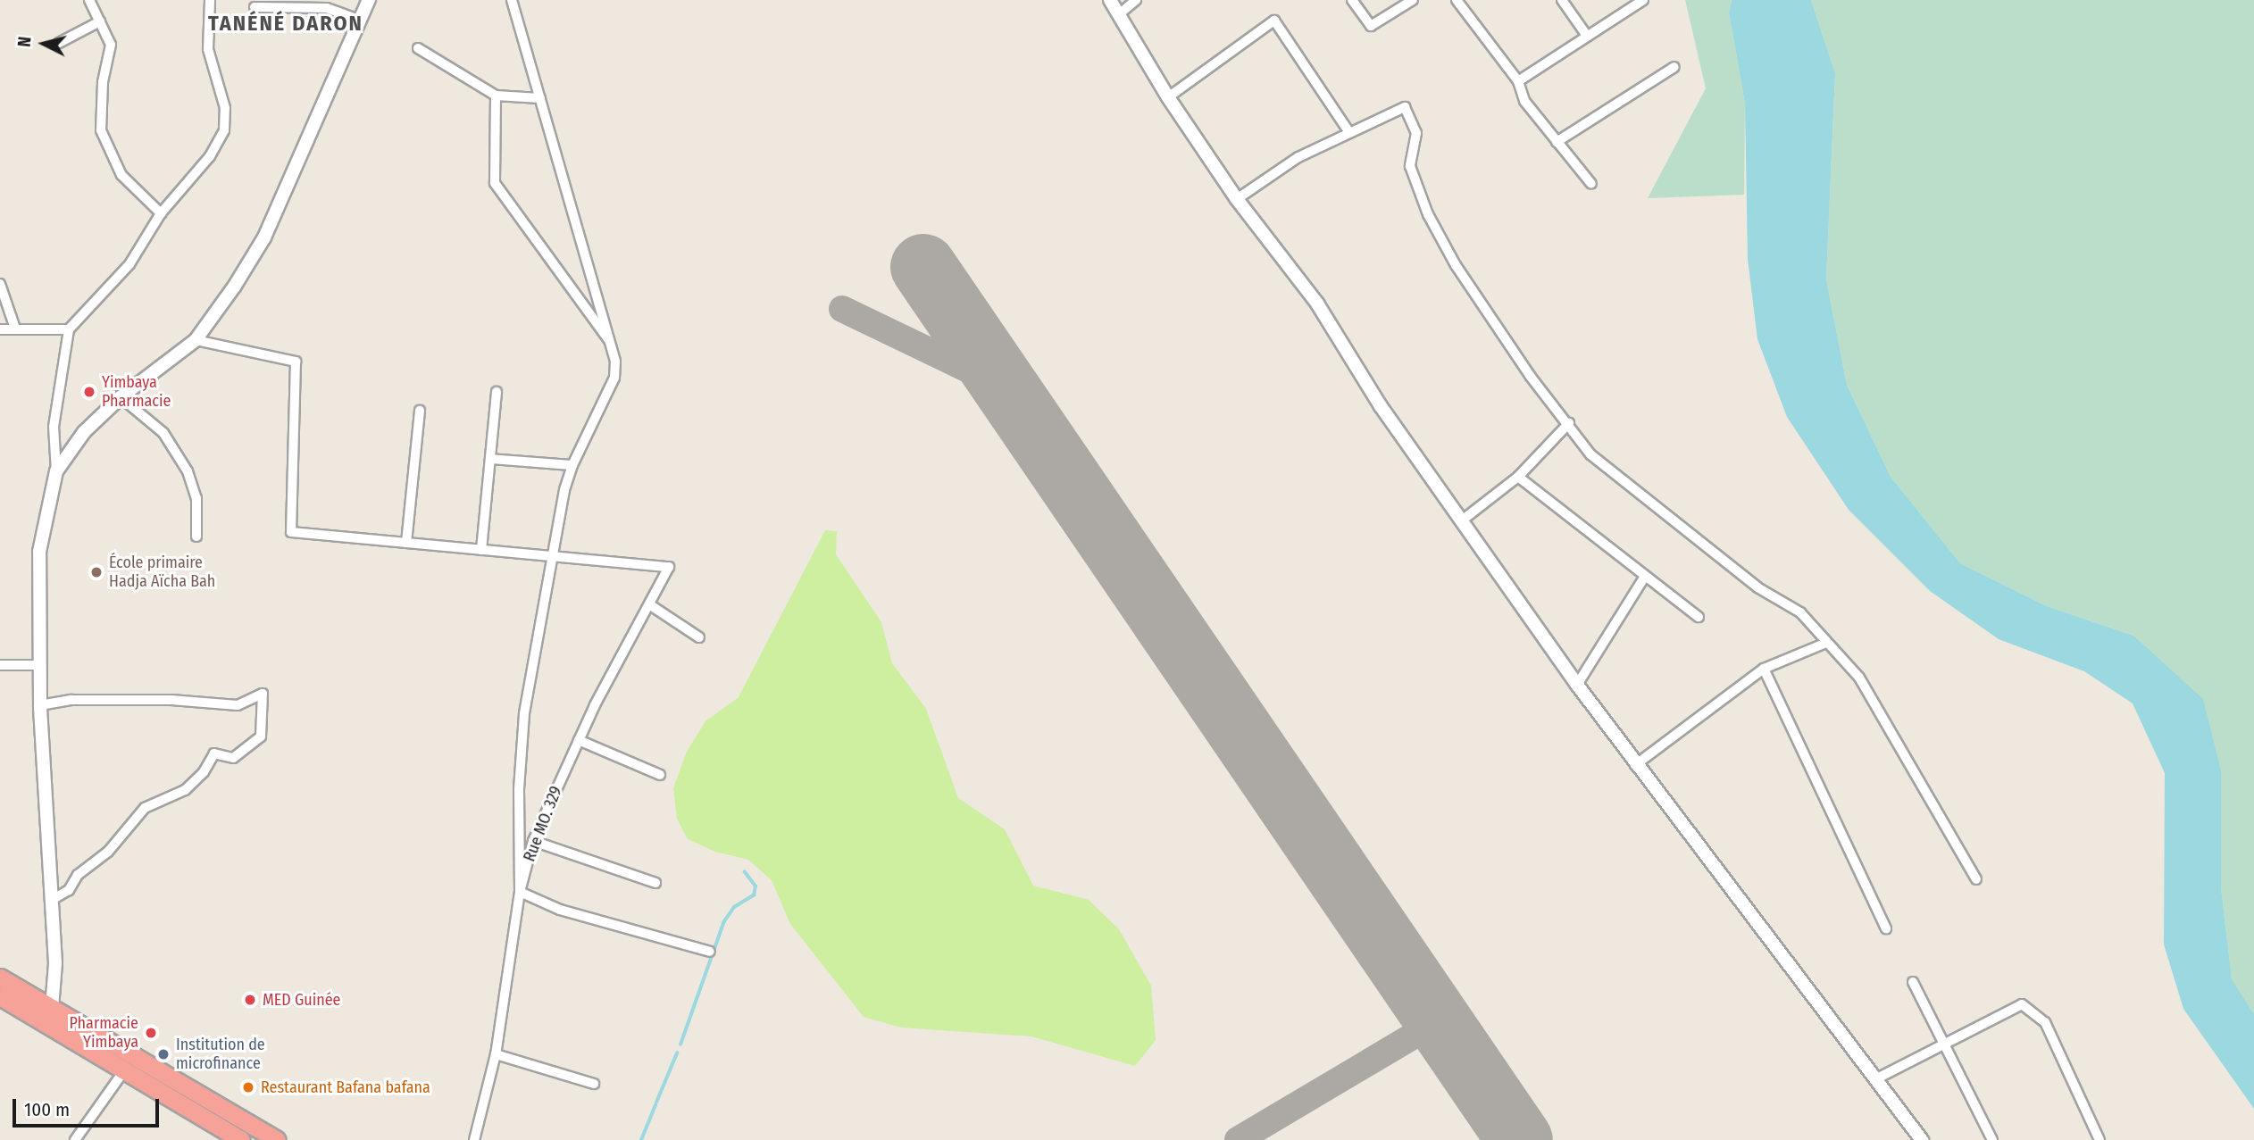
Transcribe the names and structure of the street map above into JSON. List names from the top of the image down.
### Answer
{
  "streets": {
    "street": ["Rue MO. 329"]
  },
  "districts": ["TANÉNÉ DARON"],
  "places": [
    "Yimbaya Pharmacie",
    "École primaire Hadja Aïcha Bah",
    "MED Guinée",
    "Pharmacie Yimbaya",
    "Institution de microfinance",
    "Restaurant Bafana bafana"
  ],
  "scale_bar": "100 m",
  "north": "left"
}
